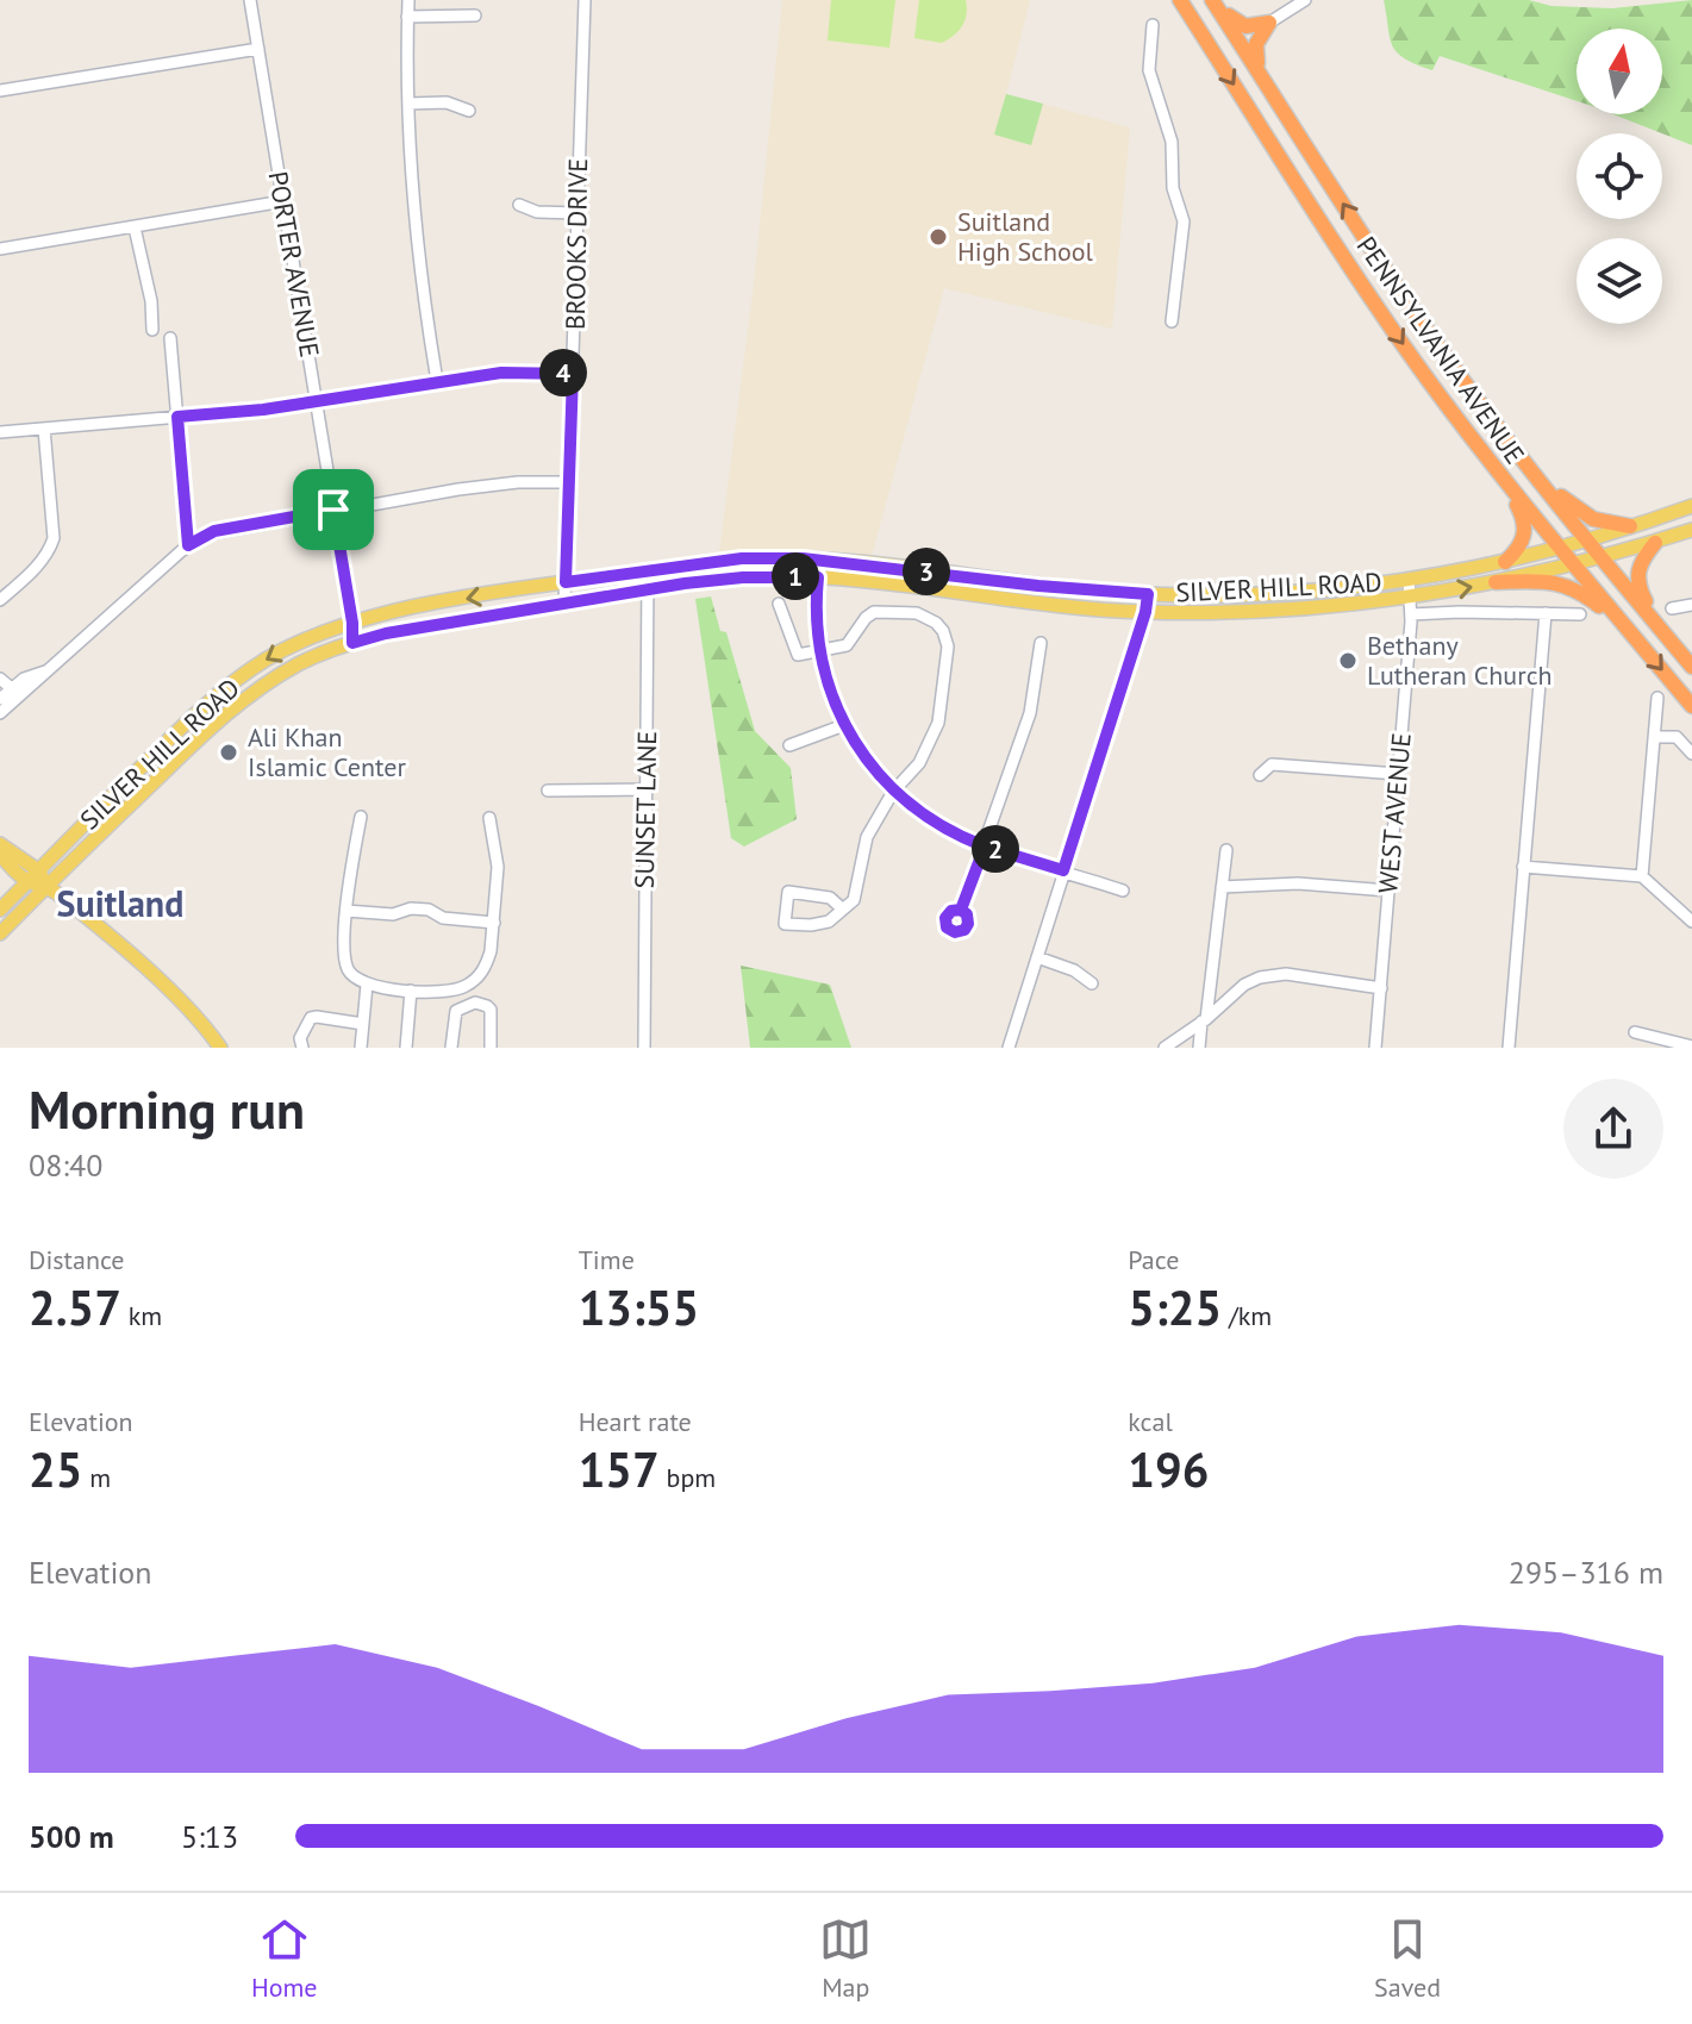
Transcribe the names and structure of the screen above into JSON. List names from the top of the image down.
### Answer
{
  "streets": {
    "highway": ["PENNSYLVANIA AVENUE"],
    "main road": ["SILVER HILL ROAD"],
    "street": [
      "BROOKS DRIVE",
      "PORTER AVENUE",
      "SUNSET LANE",
      "WEST AVENUE"
    ]
  },
  "crossings": [
    ["BROOKS DRIVE", "SILVER HILL ROAD"],
    ["PORTER AVENUE", "SILVER HILL ROAD"],
    ["PENNSYLVANIA AVENUE", "SILVER HILL ROAD"],
    ["SILVER HILL ROAD", "SUNSET LANE"],
    ["SILVER HILL ROAD", "WEST AVENUE"]
  ],
  "districts": ["Suitland"],
  "places": ["Suitland High School", "Bethany Lutheran Church", "Ali Khan Islamic Center"],
  "north": "top",
  "page": {
    "pins": [
      "4",
      "3",
      "1",
      "2"
    ],
    "heading": ["Morning run", "08:40"],
    "stats": [
      ["Distance", "2.57 km"],
      ["Time", "13:55"],
      ["Pace", "5:25 /km"],
      ["Elevation", "25 m"],
      ["Heart rate", "157 bpm"],
      ["kcal", "196"]
    ],
    "chart": ["Elevation", "295–316 m"],
    "list": [
      {
        "name": "500 m",
        "note": "5:13"
      }
    ],
    "tabs": ["Home", "Map", "Saved"]
  }
}
